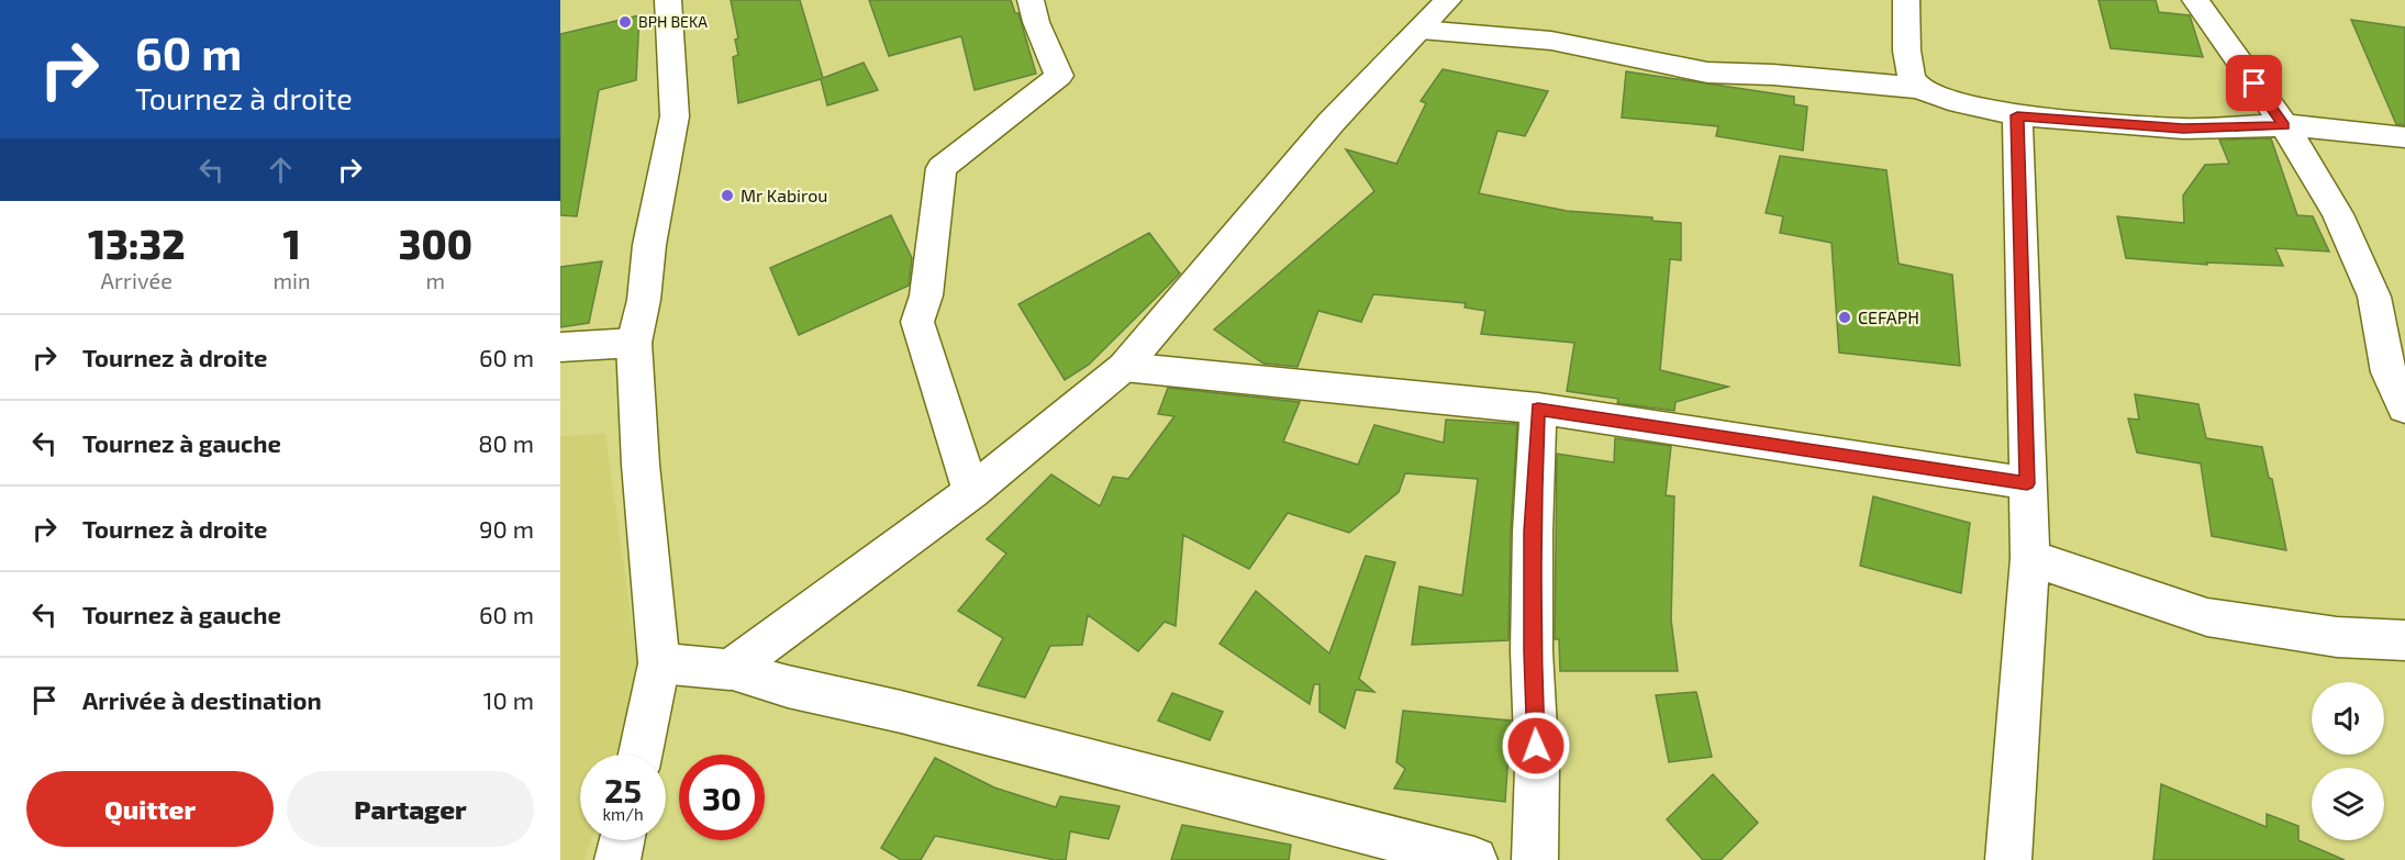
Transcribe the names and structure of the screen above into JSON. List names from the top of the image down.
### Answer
{
  "places": ["BPH BEKA", "Mr Kabirou", "CEFAPH"],
  "page": {
    "turn": ["60 m", "Tournez à droite"],
    "eta": [
      "13:32",
      "Arrivée",
      "1",
      "min",
      "300",
      "m"
    ],
    "list": [
      {
        "name": "Tournez à droite",
        "value": "60 m"
      },
      {
        "name": "Tournez à gauche",
        "value": "80 m"
      },
      {
        "name": "Tournez à droite",
        "value": "90 m"
      },
      {
        "name": "Tournez à gauche",
        "value": "60 m"
      },
      {
        "name": "Arrivée à destination",
        "value": "10 m"
      }
    ],
    "speed": "25 km/h",
    "limit": "30",
    "buttons": ["Quitter", "Partager"]
  }
}
